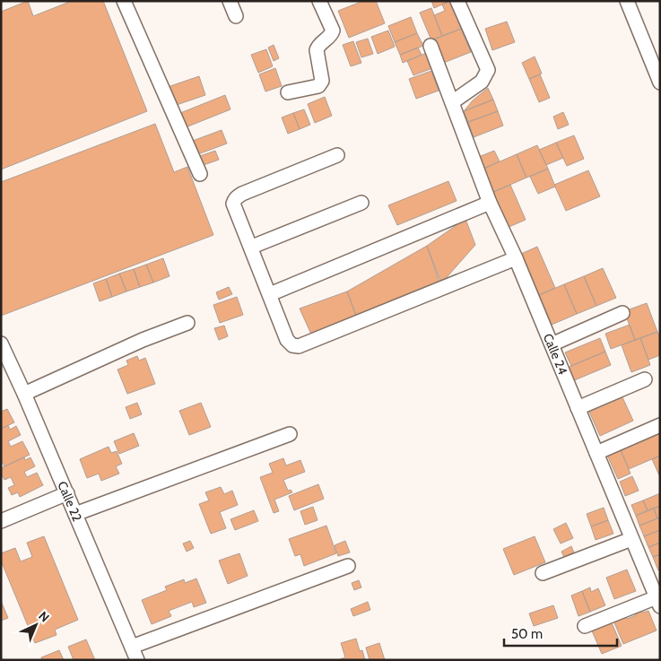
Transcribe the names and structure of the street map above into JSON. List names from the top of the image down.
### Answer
{
  "streets": {
    "street": ["Calle 24", "Calle 22"]
  },
  "scale_bar": "50 m",
  "north": "top right"
}
